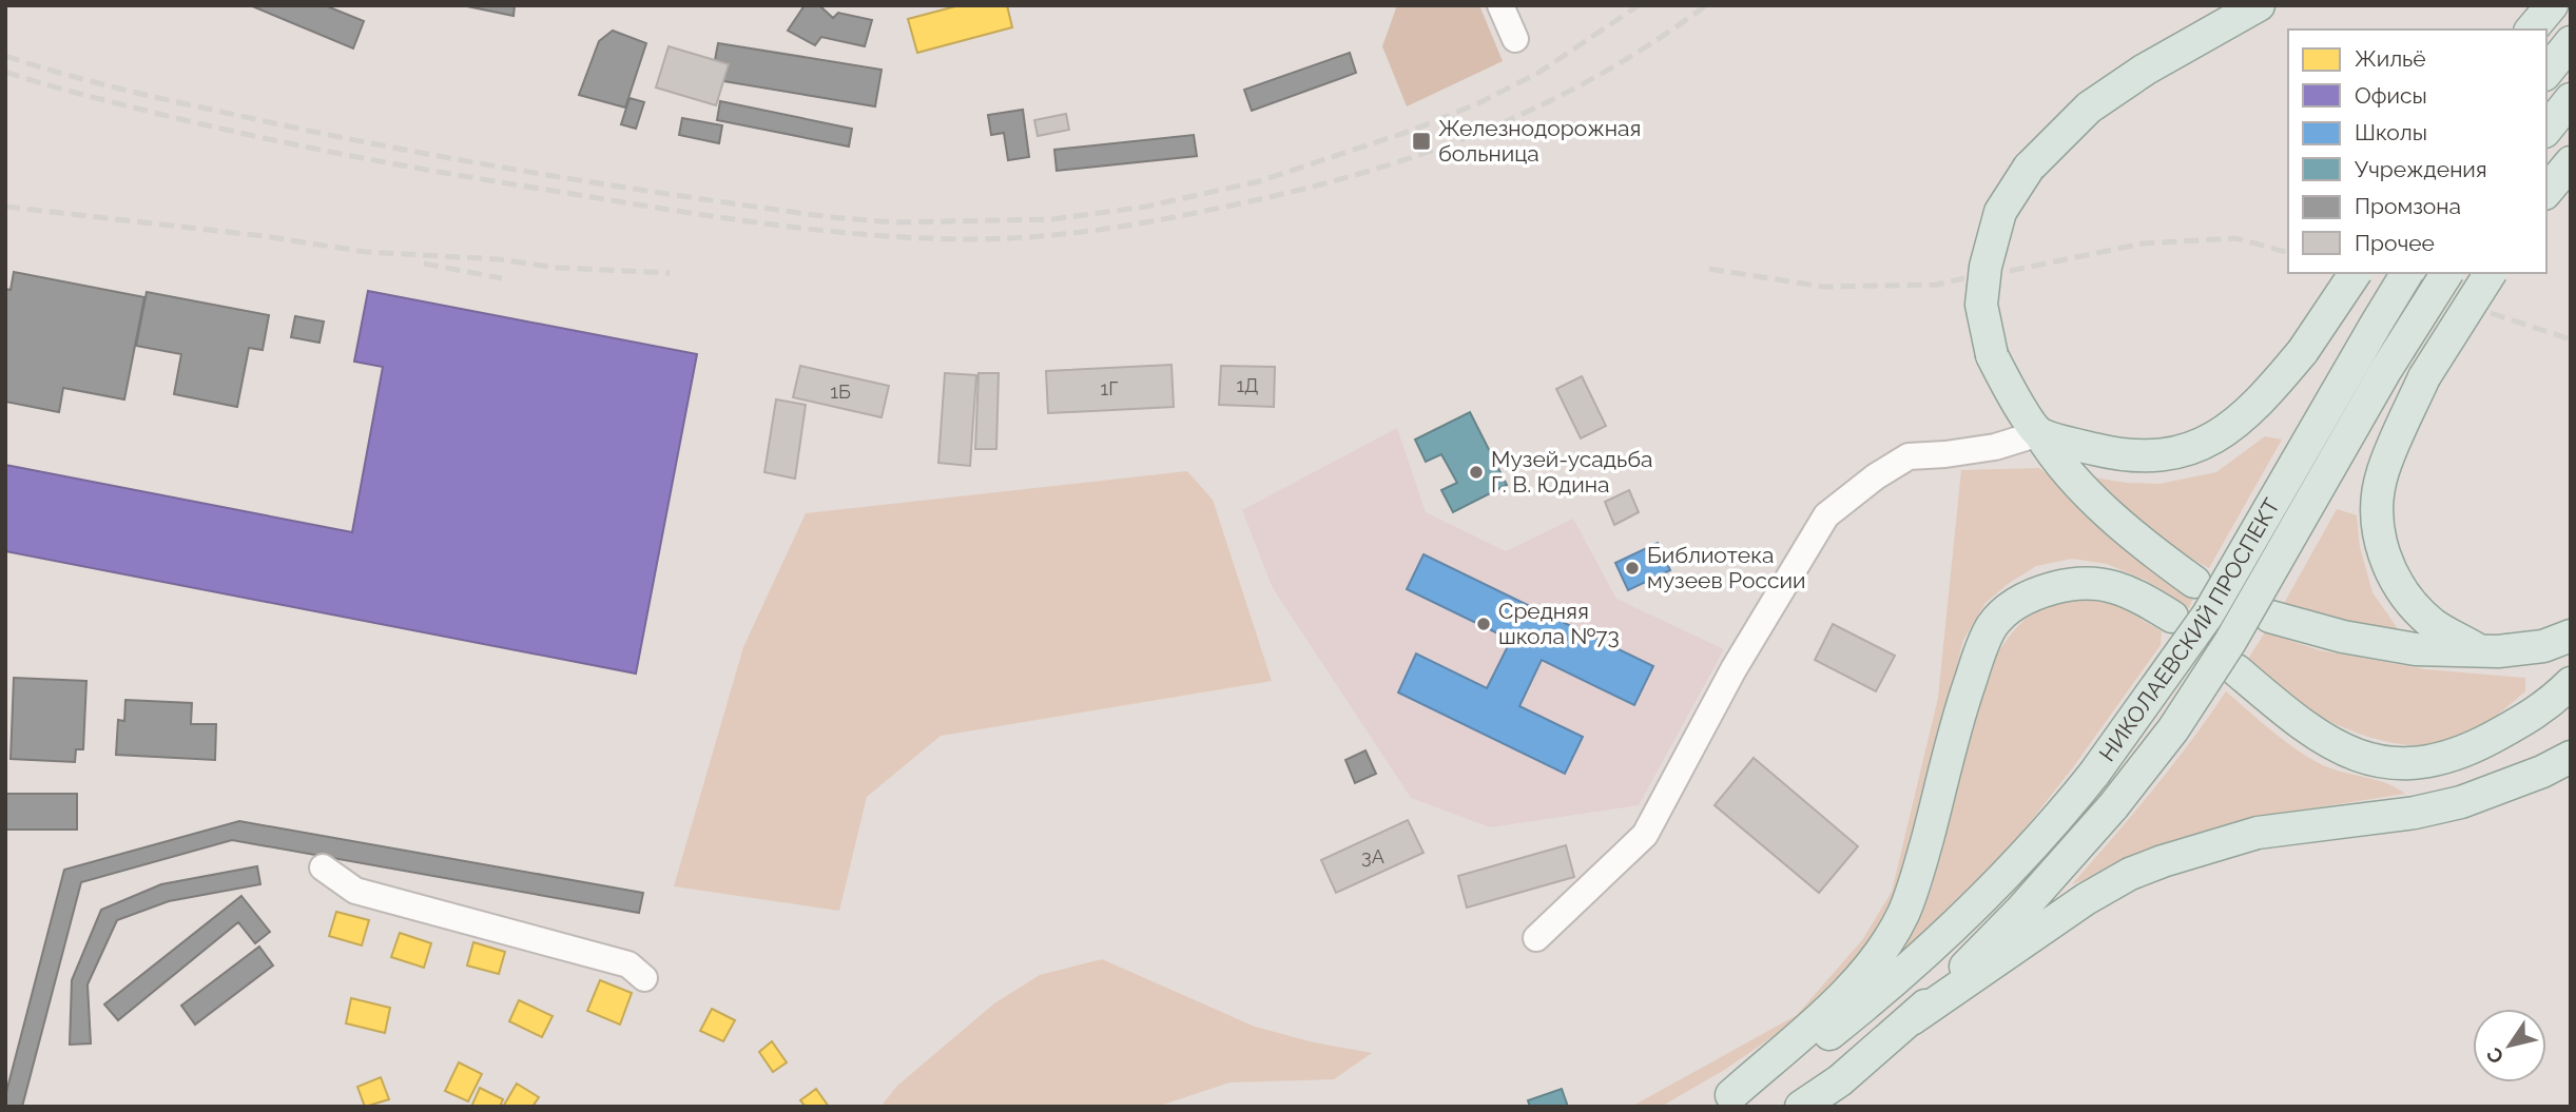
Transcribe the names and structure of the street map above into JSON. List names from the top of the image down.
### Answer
{
  "streets": {
    "main road": ["НИКОЛАЕВСКИЙ ПРОСПЕКТ"]
  },
  "places": {
    "transit": ["Железнодорожная больница"],
    "other": ["Музей-усадьба Г. В. Юдина", "Библиотека музеев России", "Средняя школа №73"]
  },
  "house_numbers": [
    "1Д",
    "1Г",
    "1Б",
    "3А"
  ],
  "legend": [
    "Жильё",
    "Офисы",
    "Школы",
    "Учреждения",
    "Промзона",
    "Прочее"
  ],
  "north": "bottom left"
}
